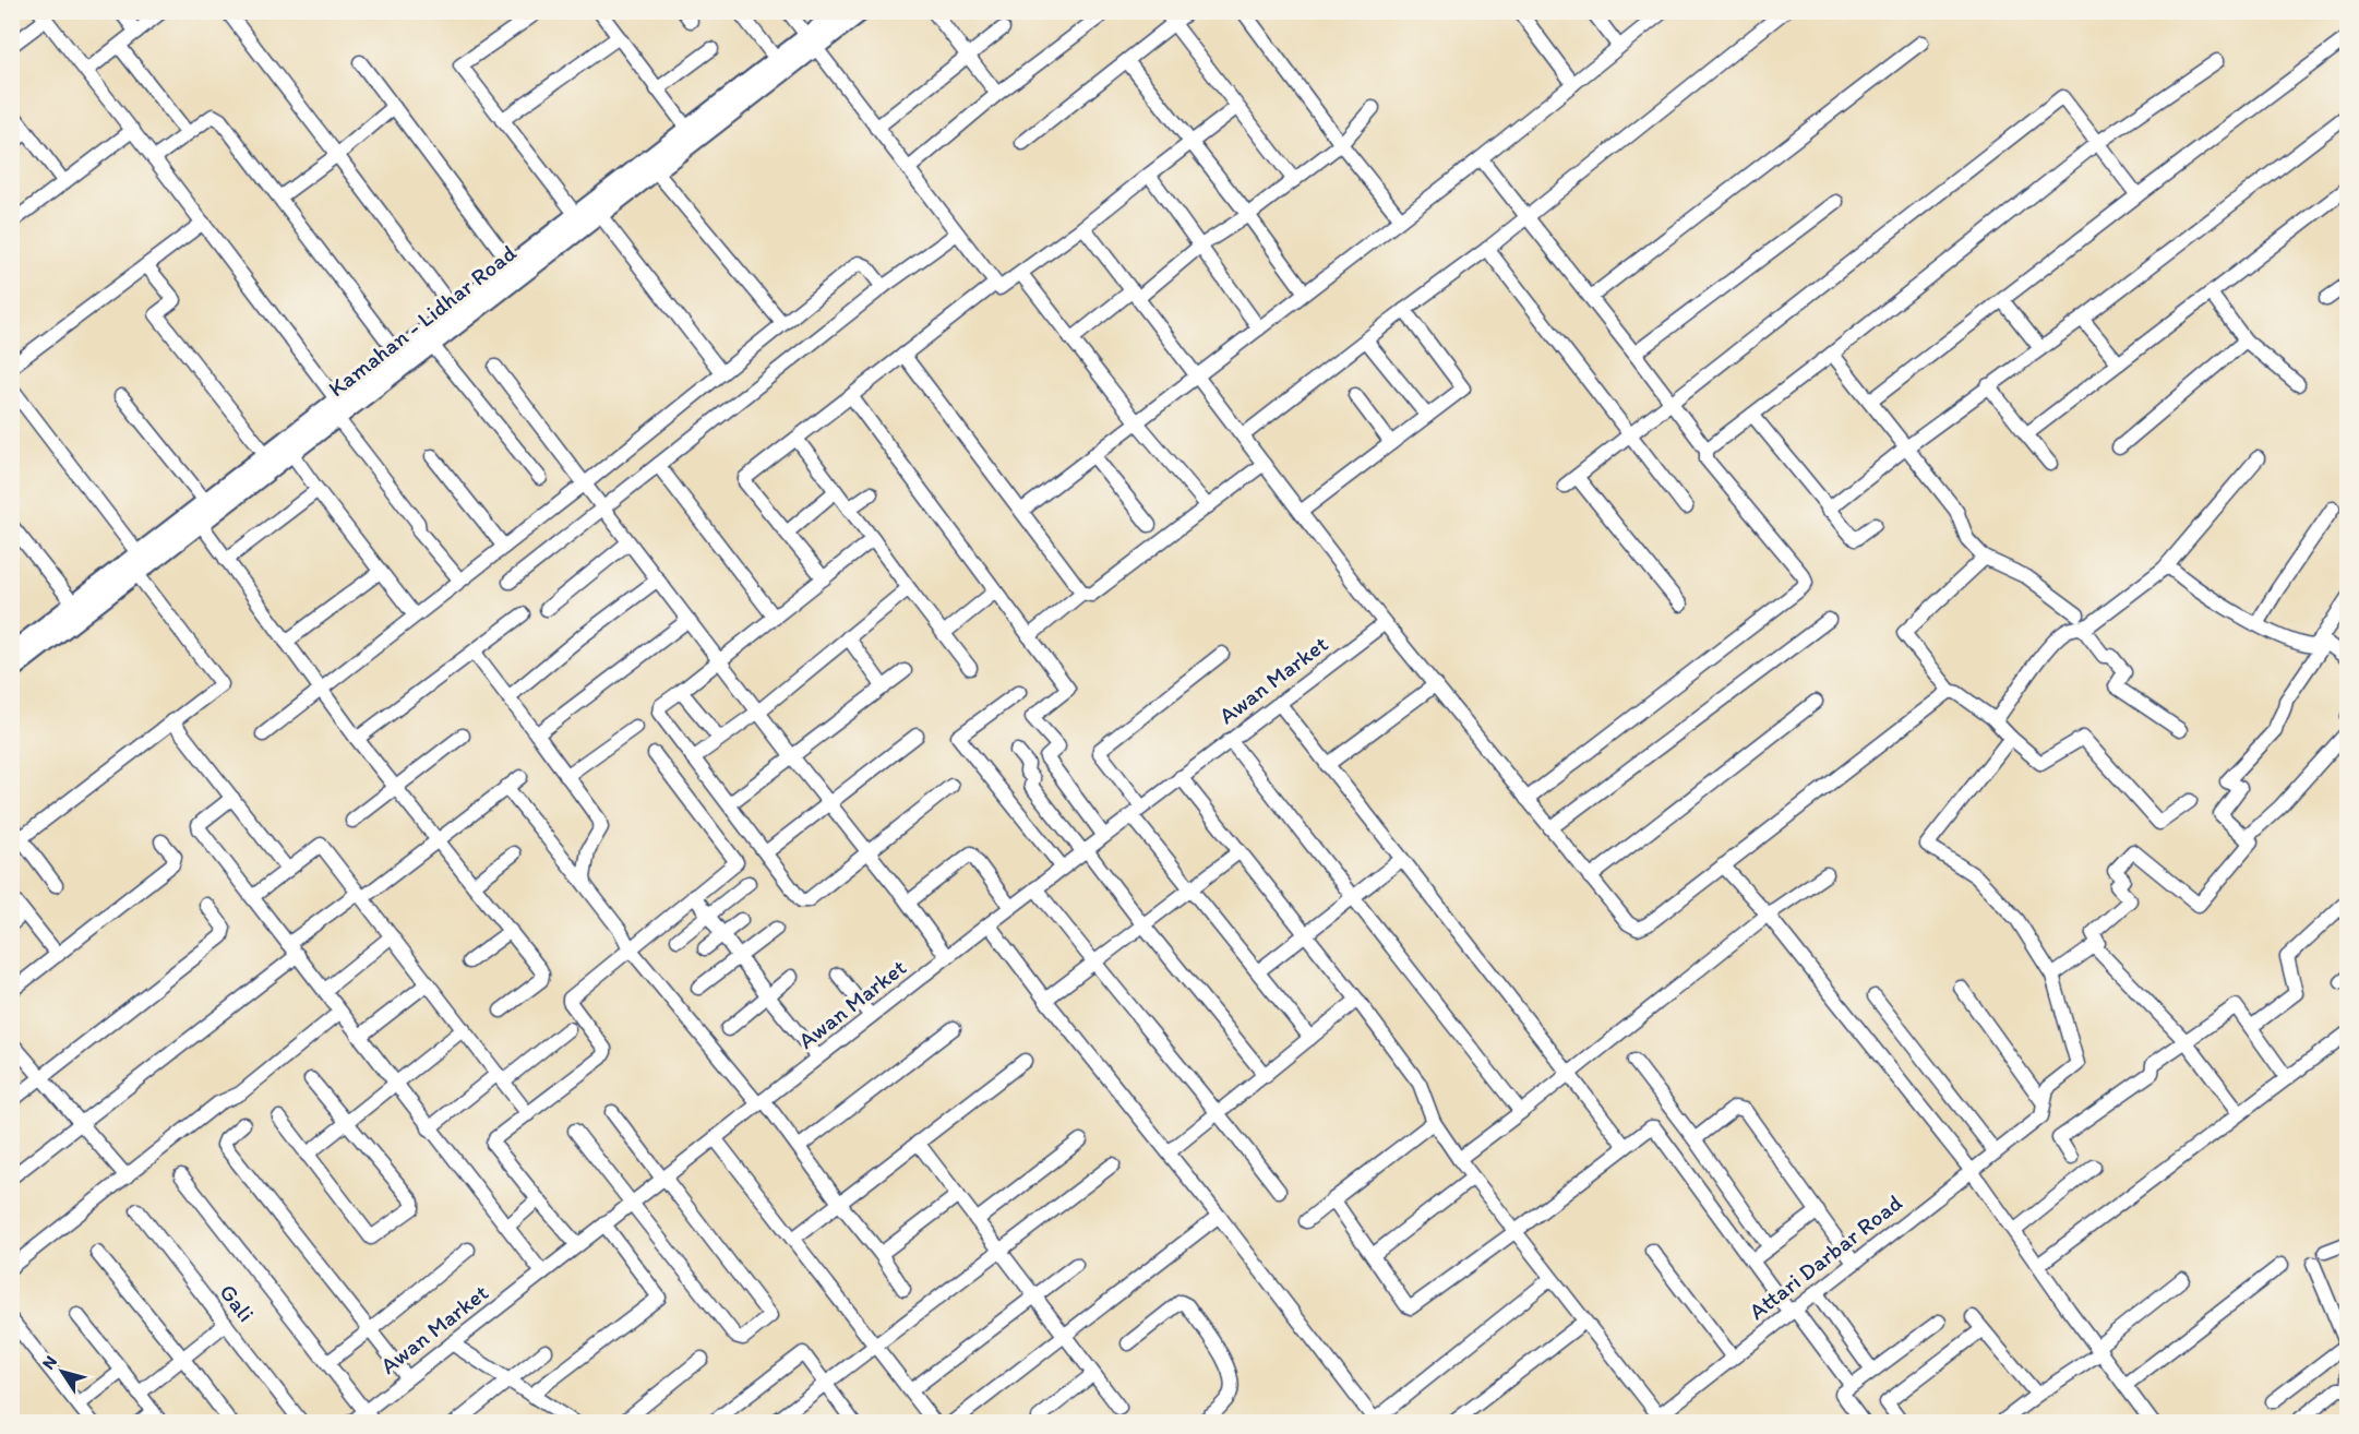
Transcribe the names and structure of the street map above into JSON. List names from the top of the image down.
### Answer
{
  "streets": {
    "main road": ["Kamahan - Lidhar Road"],
    "street": ["Awan Market", "Attari Darbar Road", "Gali"]
  },
  "north": "top left"
}
